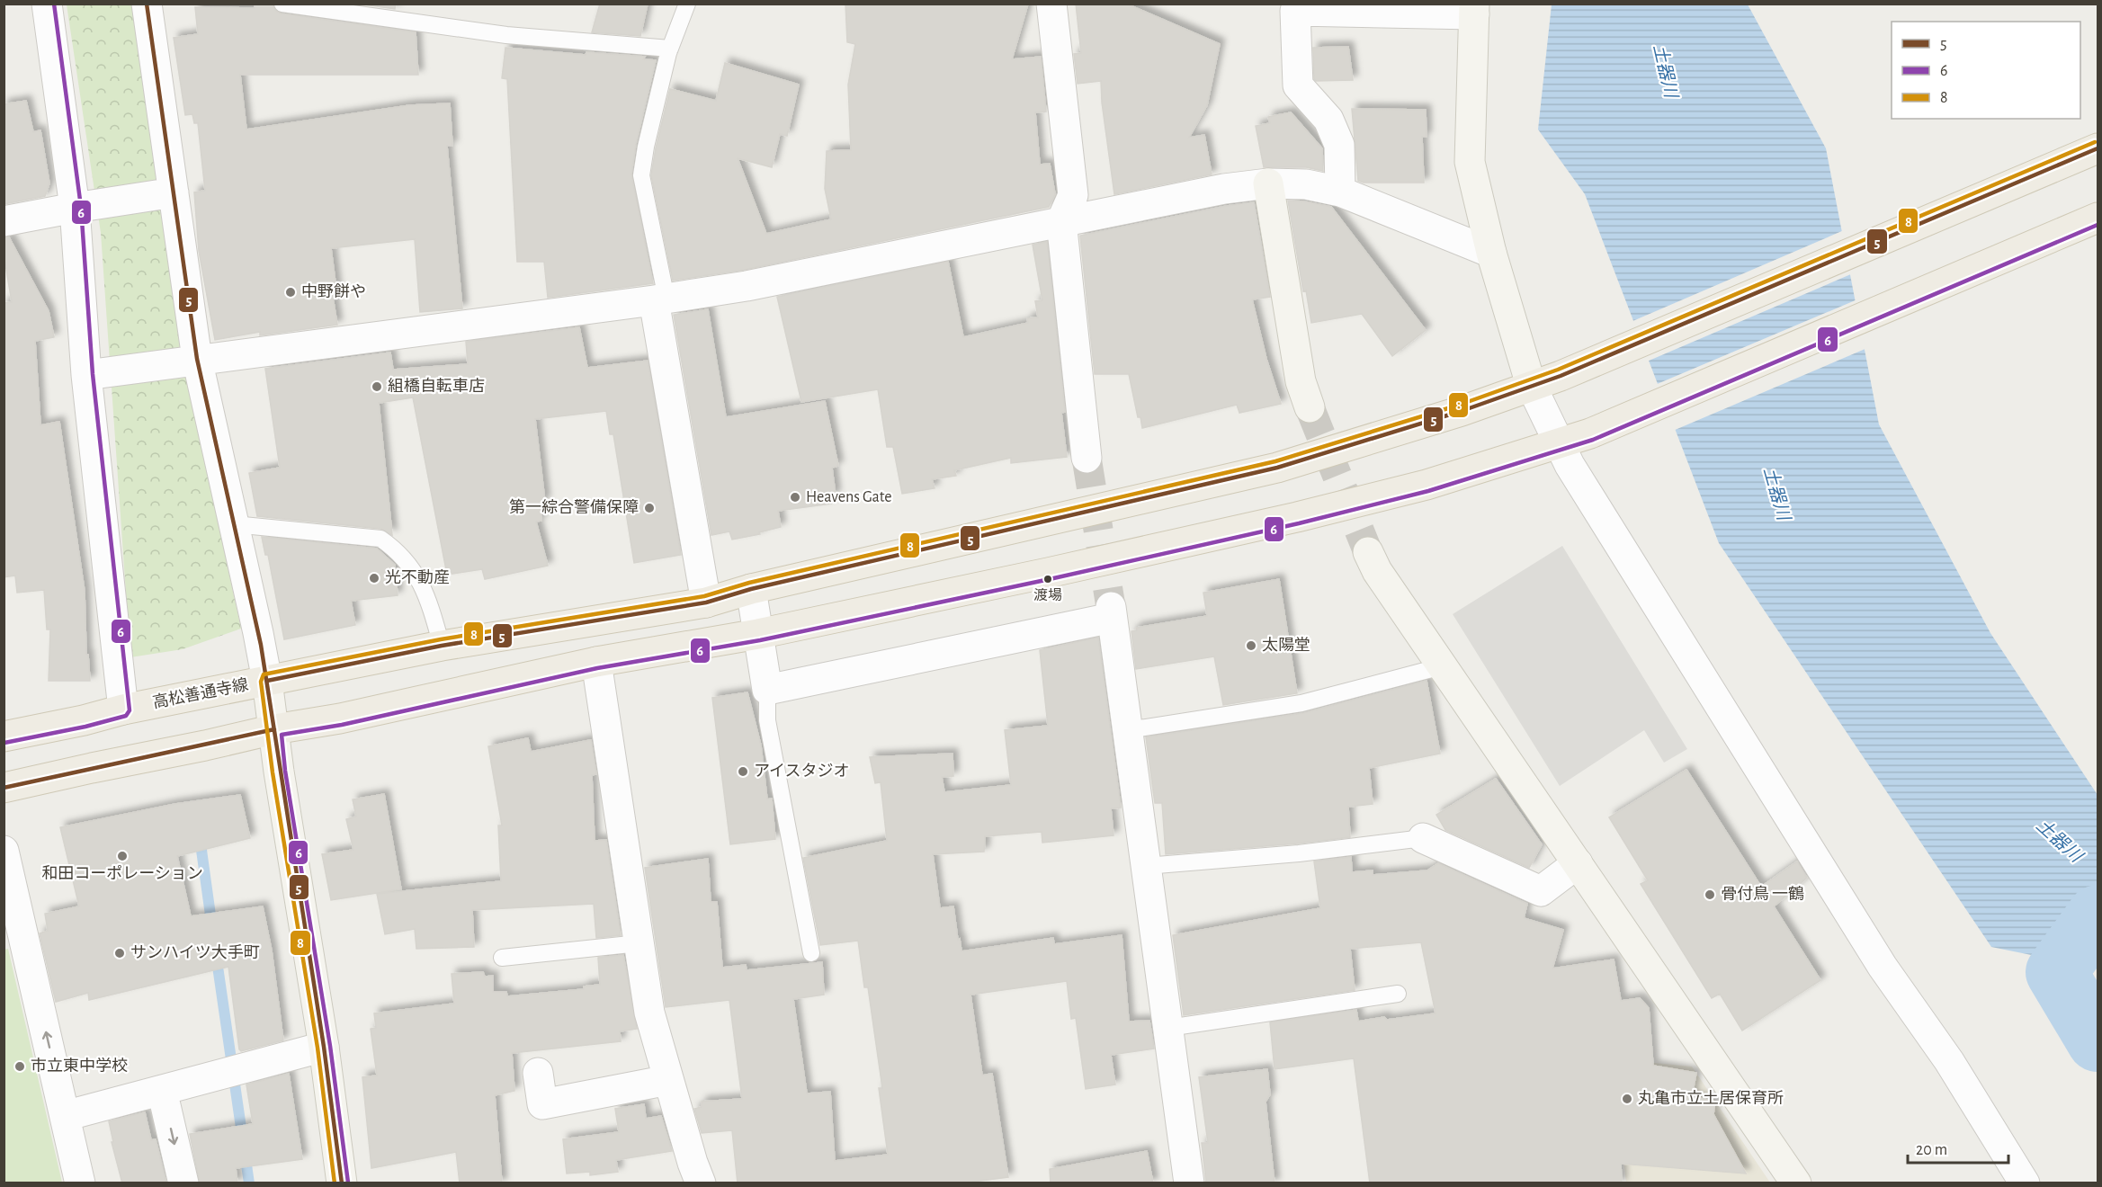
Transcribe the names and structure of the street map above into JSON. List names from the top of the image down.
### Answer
{
  "streets": {
    "main road": ["高松善通寺線"]
  },
  "water": ["土器川"],
  "places": [
    "中野餅や",
    "組橋自転車店",
    "Heavens Gate",
    "第一綜合警備保障",
    "光不動産",
    "渡場",
    "太陽堂",
    "アイスタジオ",
    "和田コーポレーション",
    "骨付鳥 一鶴",
    "サンハイツ大手町",
    "市立東中学校",
    "丸亀市立土居保育所"
  ],
  "lines": ["transit line 5", "transit line 6", "transit line 8"],
  "legend": ["5", "6", "8"],
  "scale_bar": "20 m"
}
